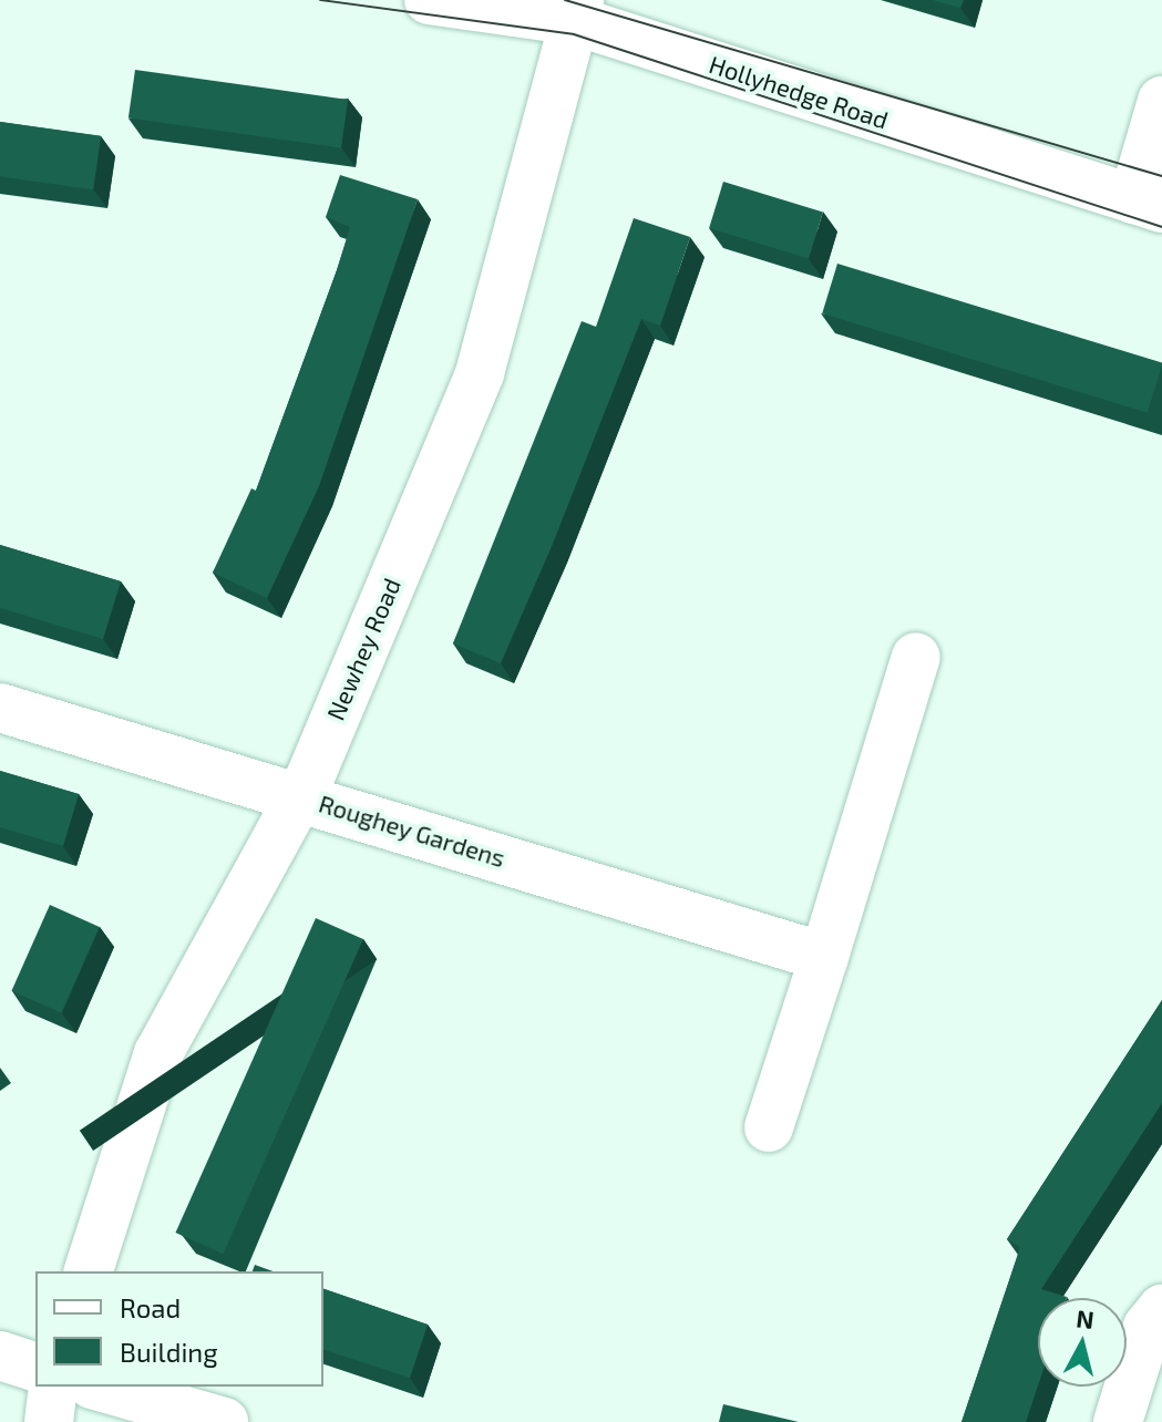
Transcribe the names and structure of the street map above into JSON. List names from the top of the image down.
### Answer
{
  "streets": {
    "street": ["Hollyhedge Road", "Newhey Road", "Roughey Gardens"]
  },
  "crossings": [
    ["Hollyhedge Road", "Newhey Road"],
    ["Newhey Road", "Roughey Gardens"]
  ],
  "legend": ["Road", "Building"],
  "north": "top"
}
